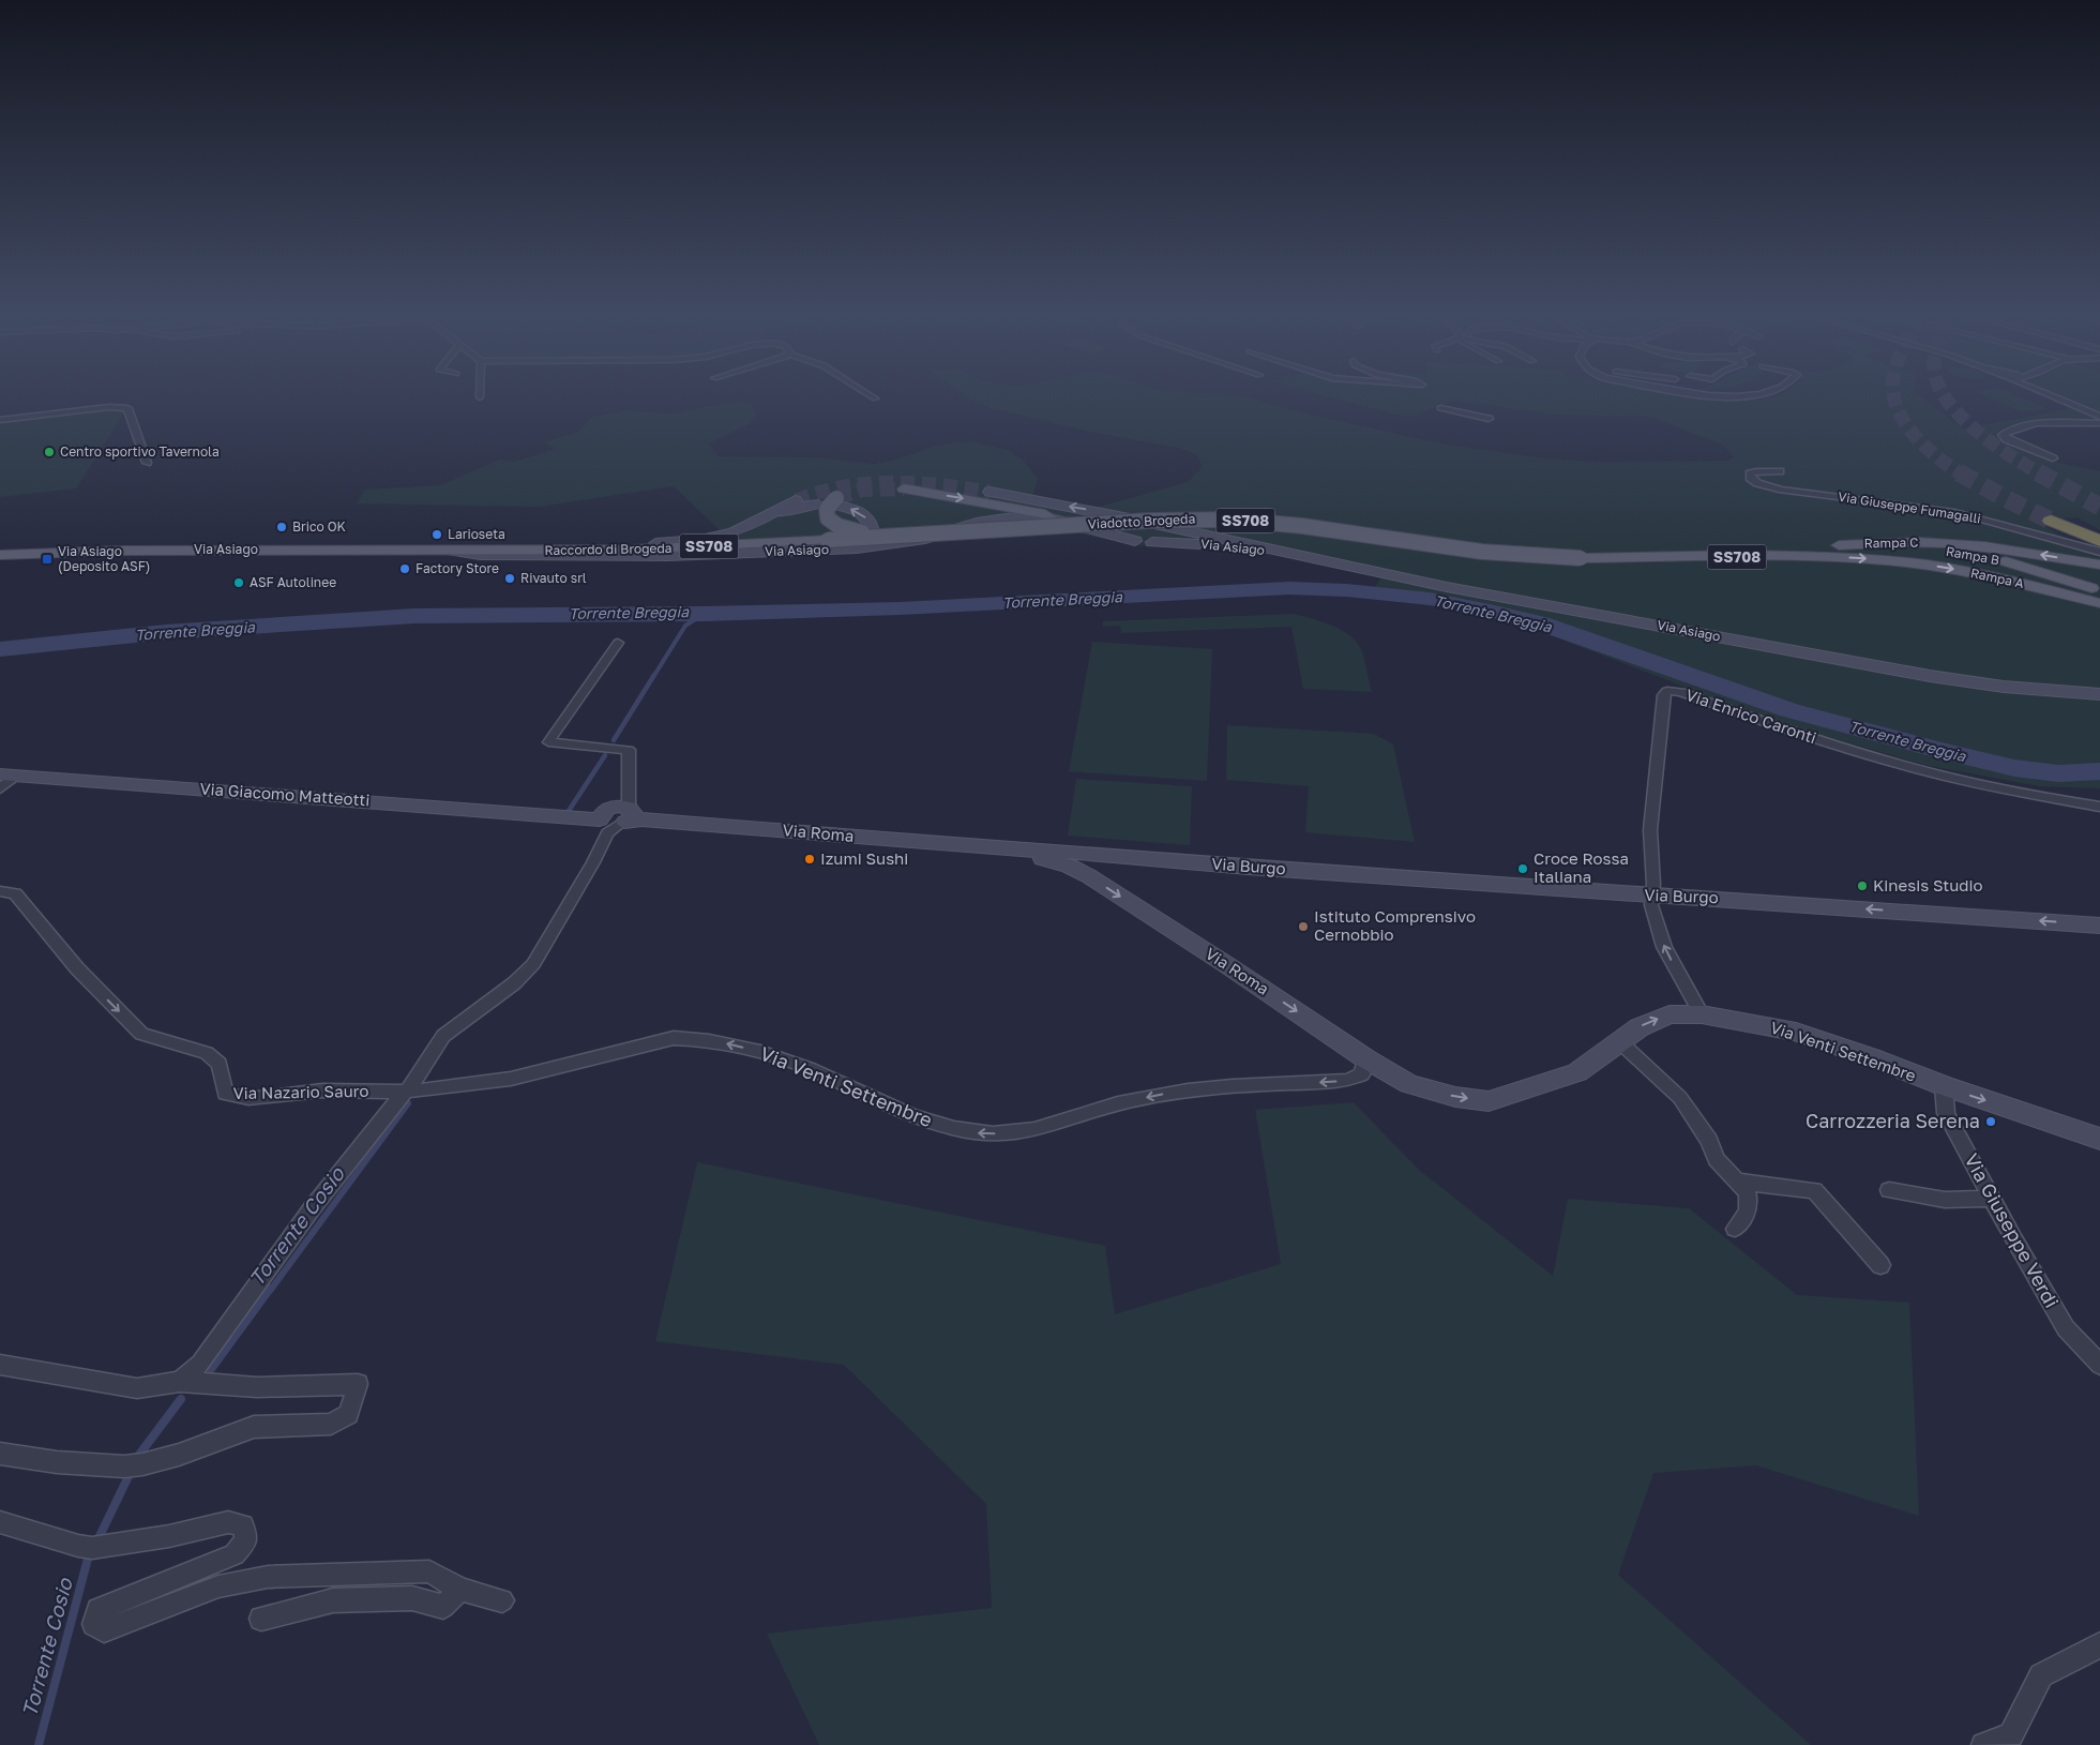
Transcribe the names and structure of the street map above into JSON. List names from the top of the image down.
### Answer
{
  "streets": {
    "main road": [
      "SS708",
      "Viadotto Brogeda",
      "Rampa C",
      "Via Asiago",
      "Raccordo di Brogeda",
      "Rampa B",
      "Rampa A"
    ],
    "street": [
      "Via Giuseppe Fumagalli",
      "Via Enrico Caronti",
      "Via Giacomo Matteotti",
      "Via Roma",
      "Via Burgo",
      "Via Venti Settembre",
      "Via Nazario Sauro",
      "Via Giuseppe Verdi"
    ]
  },
  "crossings": [
    ["SS708", "Viadotto Brogeda"],
    ["SS708", "Via Asiago"],
    ["SS708", "Raccordo di Brogeda"],
    ["Viadotto Brogeda", "Rampa C"],
    ["Viadotto Brogeda", "Via Asiago"],
    ["Viadotto Brogeda", "Raccordo di Brogeda"],
    ["Viadotto Brogeda", "Rampa B"],
    ["Viadotto Brogeda", "Rampa A"],
    ["Rampa C", "Rampa B"],
    ["Via Asiago", "Raccordo di Brogeda"],
    ["Rampa B", "Rampa A"],
    ["Via Enrico Caronti", "Via Burgo"],
    ["Via Enrico Caronti", "Via Venti Settembre"],
    ["Via Giacomo Matteotti", "Via Roma"],
    ["Via Roma", "Via Burgo"],
    ["Via Roma", "Via Venti Settembre"],
    ["Via Venti Settembre", "Via Nazario Sauro"],
    ["Via Venti Settembre", "Via Giuseppe Verdi"]
  ],
  "one_way": [
    "Rampa C",
    "Rampa A",
    "Via Roma",
    "Via Burgo",
    "Via Nazario Sauro"
  ],
  "water": ["Torrente Breggia", "Torrente Cosio"],
  "places": {
    "other": [
      "Centro sportivo Tavernola",
      "Brico OK",
      "Larioseta",
      "Factory Store",
      "Rivauto srl",
      "ASF Autolinee",
      "Izumi Sushi",
      "Croce Rossa Italiana",
      "Kinesis Studio",
      "Istituto Comprensivo Cernobbio",
      "Carrozzeria Serena"
    ],
    "transit": ["Via Asiago (Deposito ASF)"]
  }
}
